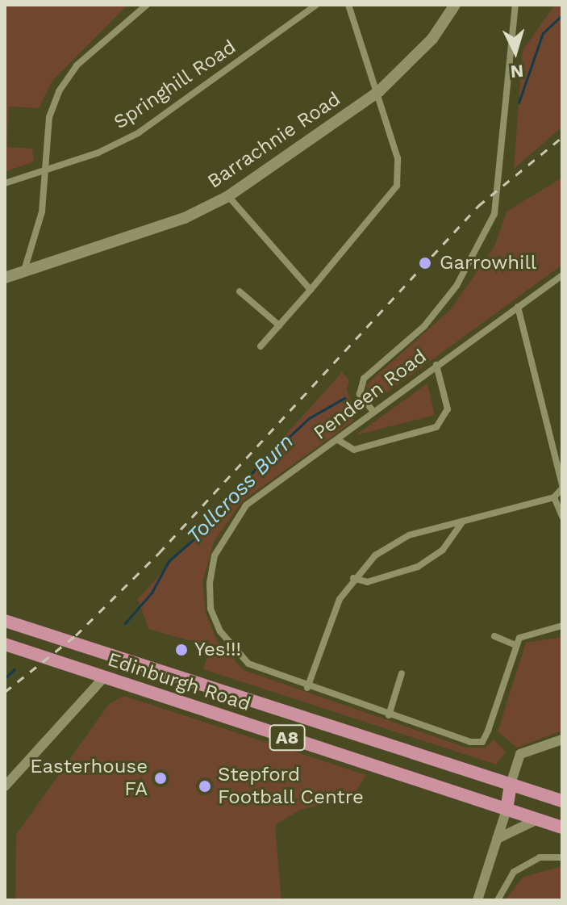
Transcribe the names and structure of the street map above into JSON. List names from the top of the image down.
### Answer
{
  "streets": {
    "main road": ["Barrachnie Road", "Edinburgh Road", "A8"],
    "street": ["Springhill Road", "Pendeen Road"]
  },
  "water": ["Tollcross Burn"],
  "places": [
    "Garrowhill",
    "Yes!!!",
    "Easterhouse FA",
    "Stepford Football Centre"
  ],
  "north": "bottom"
}
